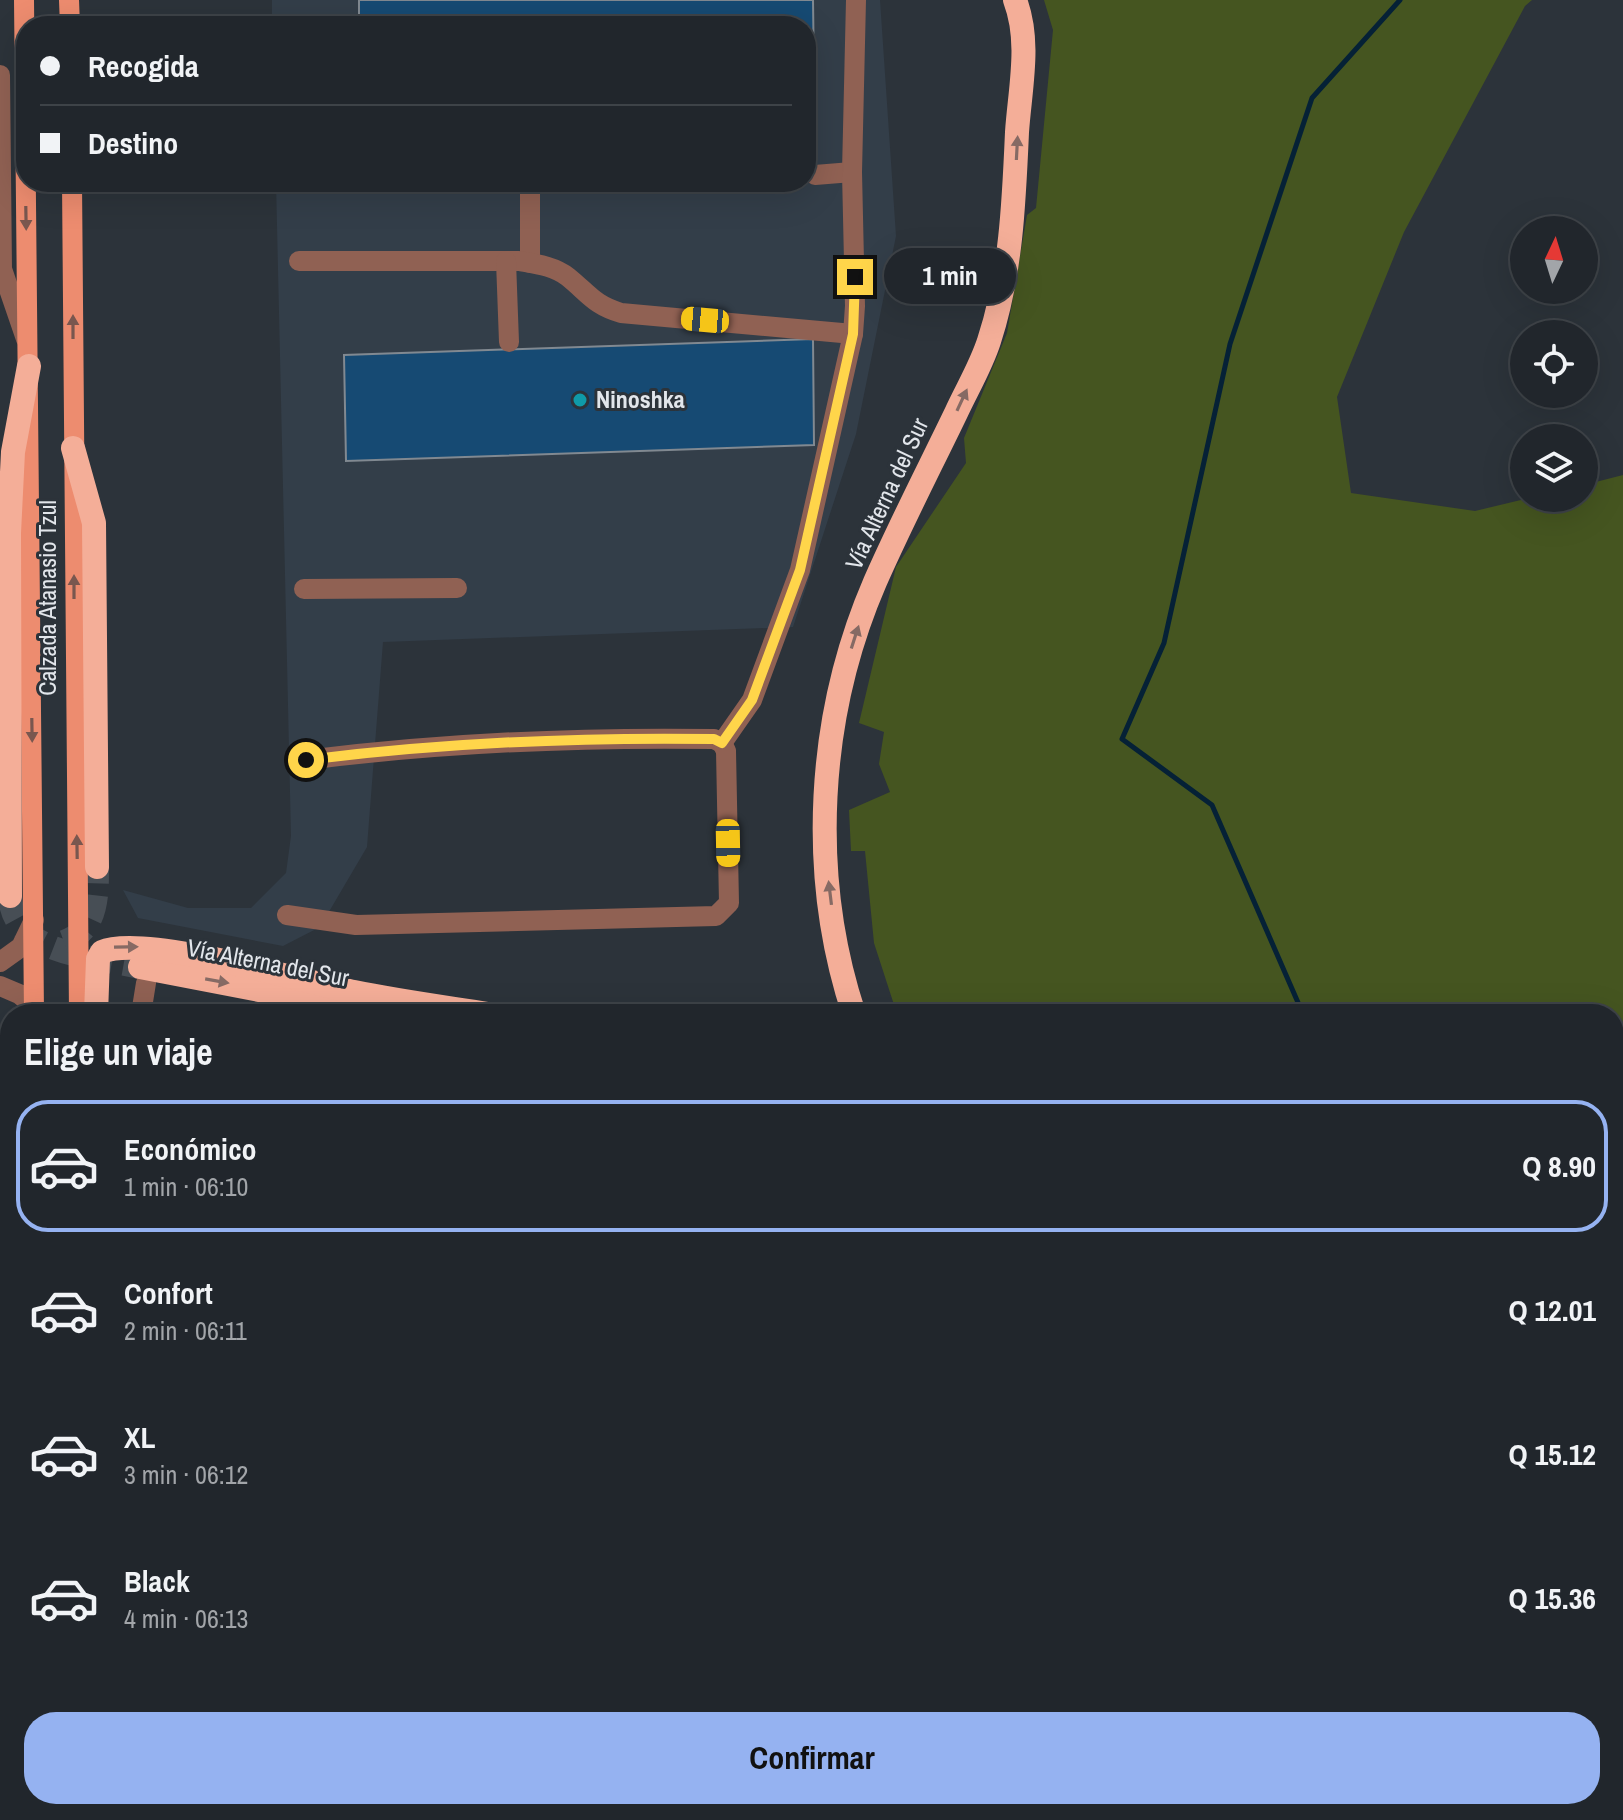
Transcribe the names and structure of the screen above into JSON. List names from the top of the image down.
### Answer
{
  "streets": {
    "highway": ["Vía Alterna del Sur"],
    "main road": ["Calzada Atanasio Tzul"]
  },
  "one_way": ["Vía Alterna del Sur"],
  "places": ["Ninoshka"],
  "north": "top",
  "page": {
    "banner": ["Recogida", "Destino"],
    "bubble": "1 min",
    "heading": "Elige un viaje",
    "list": [
      {
        "name": "Económico",
        "note": "1 min · 06:10",
        "value": "Q 8.90"
      },
      {
        "name": "Confort",
        "note": "2 min · 06:11",
        "value": "Q 12.01"
      },
      {
        "name": "XL",
        "note": "3 min · 06:12",
        "value": "Q 15.12"
      },
      {
        "name": "Black",
        "note": "4 min · 06:13",
        "value": "Q 15.36"
      }
    ],
    "buttons": "Confirmar"
  }
}
